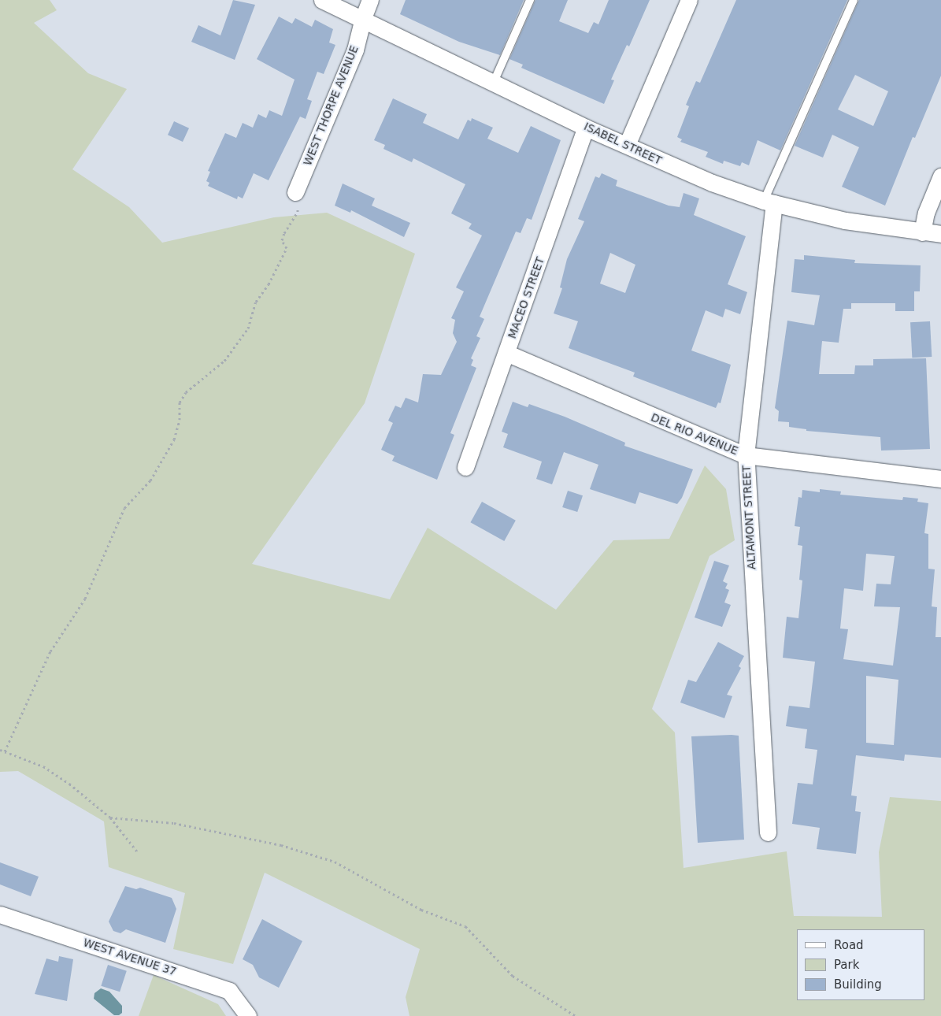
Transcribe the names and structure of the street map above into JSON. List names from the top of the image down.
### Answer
{
  "streets": {
    "street": [
      "WEST THORPE AVENUE",
      "ISABEL STREET",
      "MACEO STREET",
      "DEL RIO AVENUE",
      "ALTAMONT STREET",
      "WEST AVENUE 37"
    ]
  },
  "crossings": [
    ["WEST THORPE AVENUE", "ISABEL STREET"],
    ["ISABEL STREET", "MACEO STREET"],
    ["ISABEL STREET", "ALTAMONT STREET"],
    ["MACEO STREET", "DEL RIO AVENUE"],
    ["DEL RIO AVENUE", "ALTAMONT STREET"]
  ],
  "legend": ["Road", "Park", "Building"]
}
